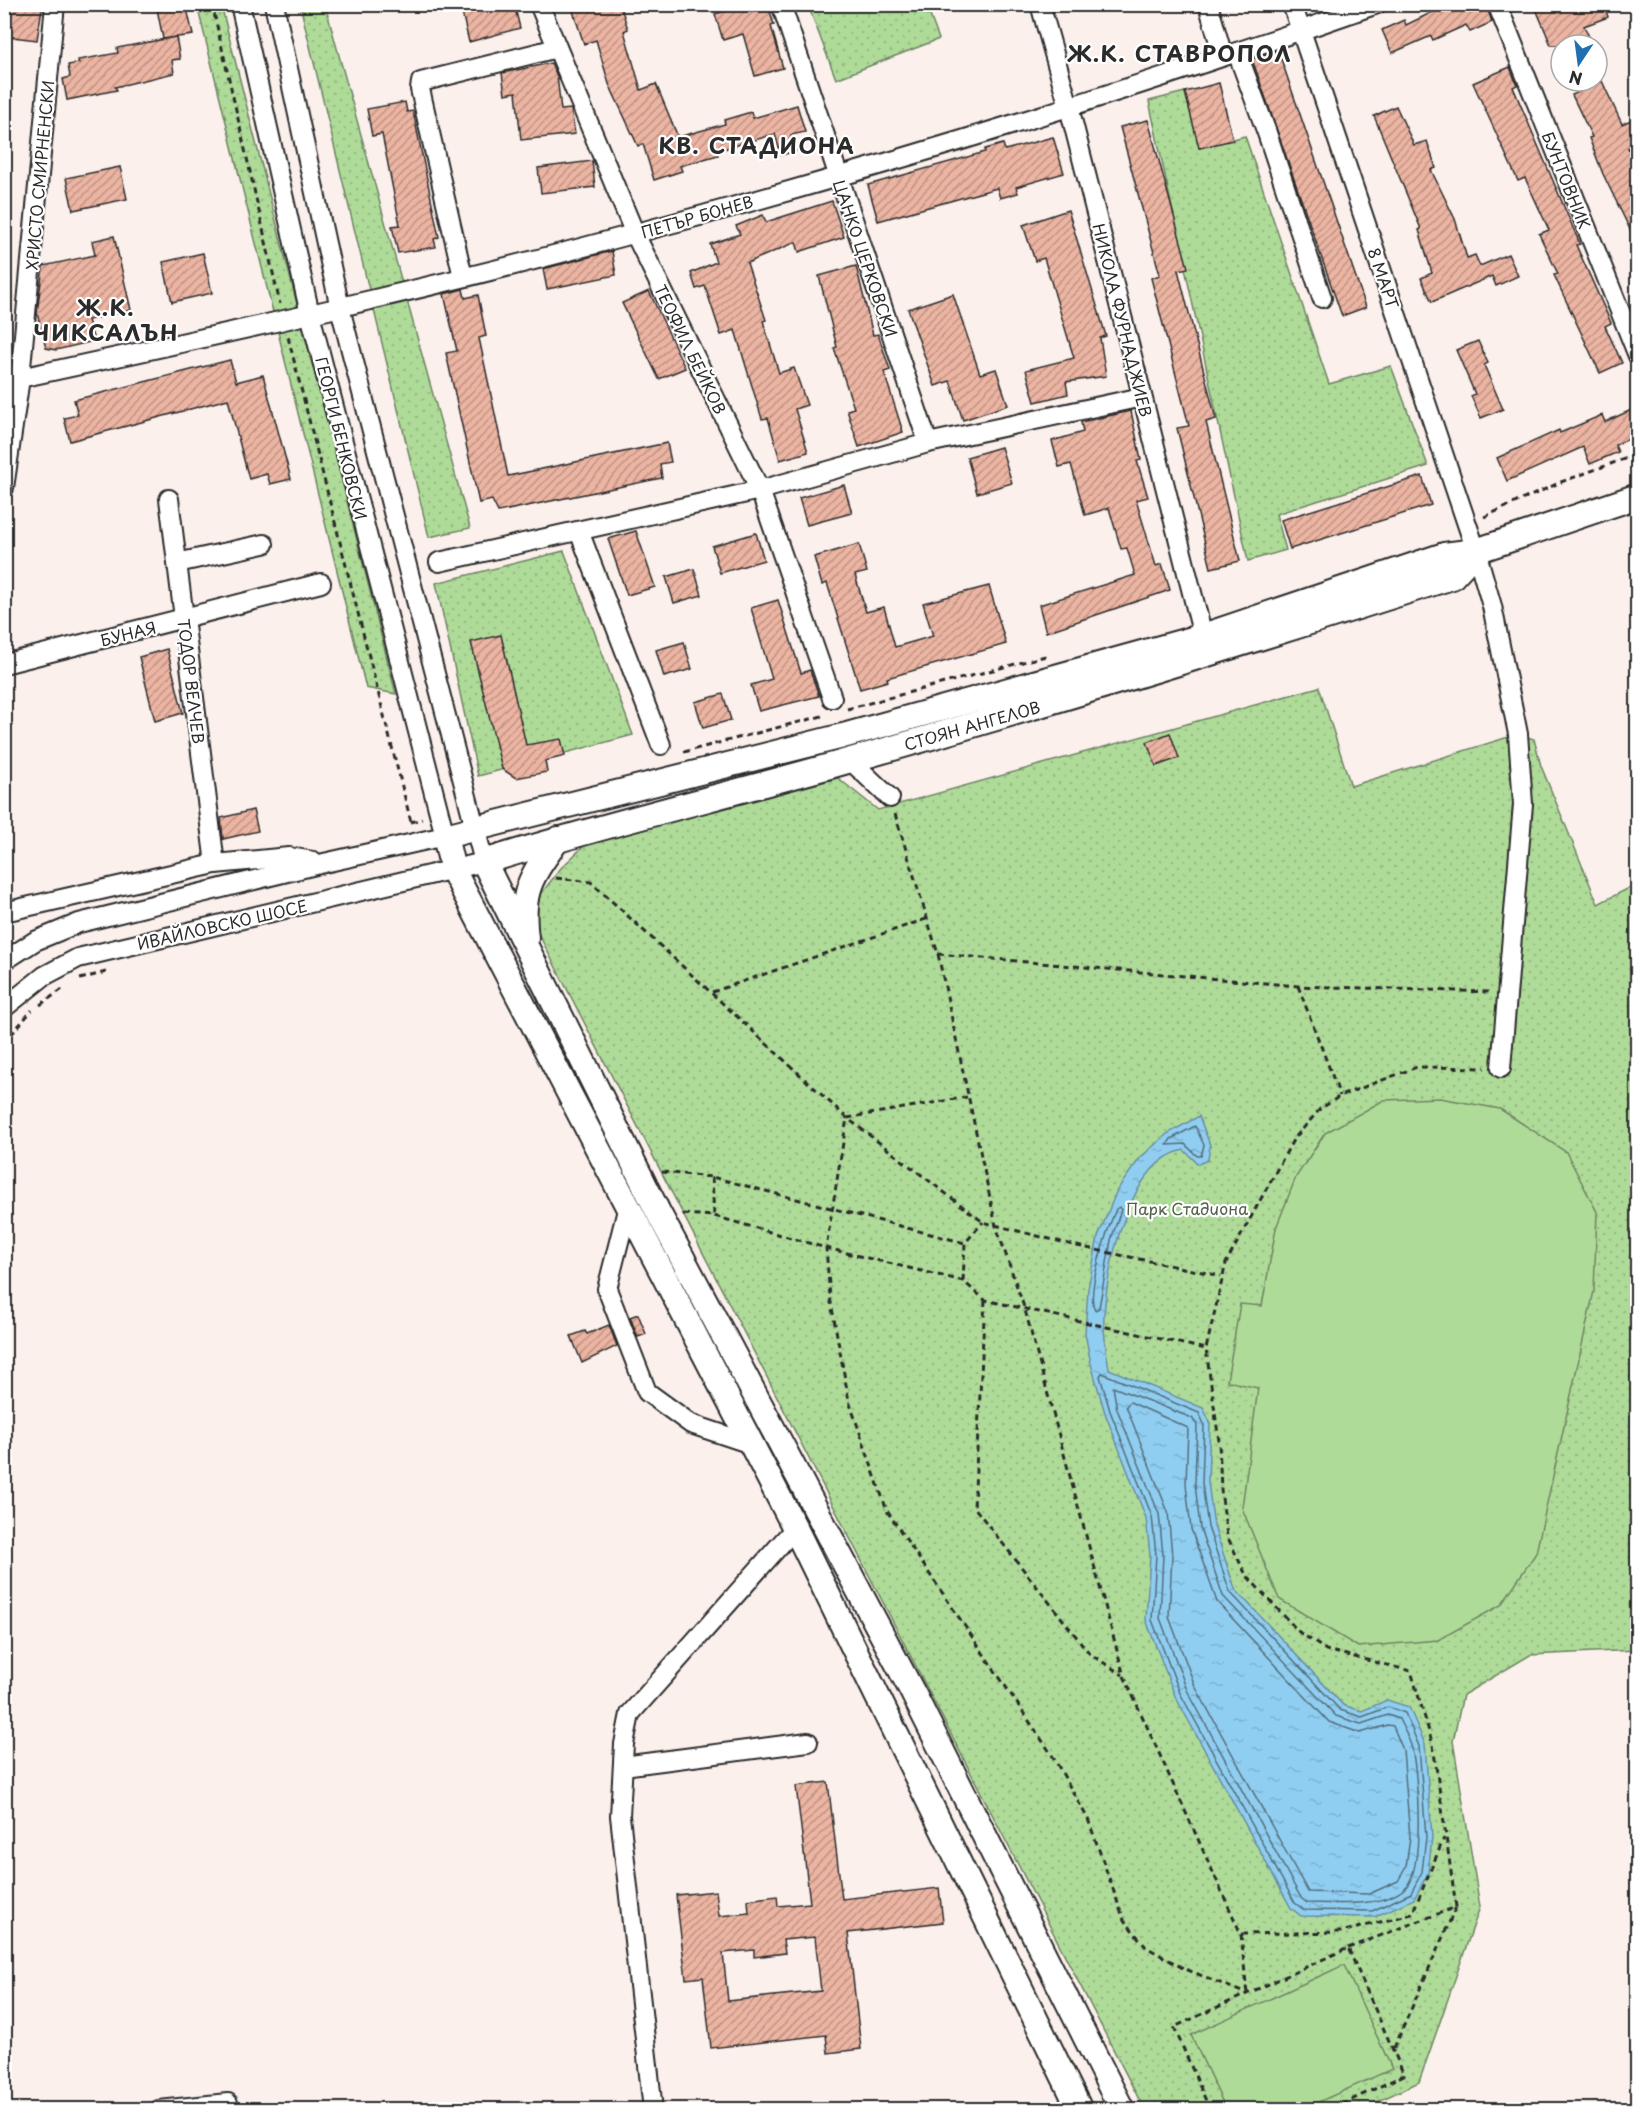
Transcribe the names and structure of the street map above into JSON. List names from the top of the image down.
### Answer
{
  "streets": {
    "main road": ["ГЕОРГИ БЕНКОВСКИ", "СТОЯН АНГЕЛОВ"],
    "street": [
      "ХРИСТО СМИРНЕНСКИ",
      "БУНТОВНИК",
      "ПЕТЪР БОНЕВ",
      "ЦАНКО ЦЕРКОВСКИ",
      "8 МАРТ",
      "НИКОЛА ФУРНАДЖИЕВ",
      "ТЕОФИЛ БЕЙКОВ",
      "БУНАЯ",
      "ТОДОР ВЕЛЧЕВ",
      "ИВАЙЛОВСКО ШОСЕ"
    ]
  },
  "crossings": [
    ["ХРИСТО СМИРНЕНСКИ", "ПЕТЪР БОНЕВ"],
    ["ПЕТЪР БОНЕВ", "ЦАНКО ЦЕРКОВСКИ"],
    ["ПЕТЪР БОНЕВ", "8 МАРТ"],
    ["ПЕТЪР БОНЕВ", "НИКОЛА ФУРНАДЖИЕВ"],
    ["ПЕТЪР БОНЕВ", "ТЕОФИЛ БЕЙКОВ"],
    ["ПЕТЪР БОНЕВ", "ГЕОРГИ БЕНКОВСКИ"],
    ["8 МАРТ", "СТОЯН АНГЕЛОВ"],
    ["НИКОЛА ФУРНАДЖИЕВ", "СТОЯН АНГЕЛОВ"],
    ["ГЕОРГИ БЕНКОВСКИ", "СТОЯН АНГЕЛОВ"],
    ["ГЕОРГИ БЕНКОВСКИ", "ИВАЙЛОВСКО ШОСЕ"],
    ["БУНАЯ", "ТОДОР ВЕЛЧЕВ"],
    ["СТОЯН АНГЕЛОВ", "ИВАЙЛОВСКО ШОСЕ"]
  ],
  "districts": ["Ж.К. СТАВРОПОЛ", "КВ. СТАДИОНА", "Ж.К. ЧИКСАЛЪН"],
  "parks": ["Парк Стадиона"],
  "north": "bottom"
}
